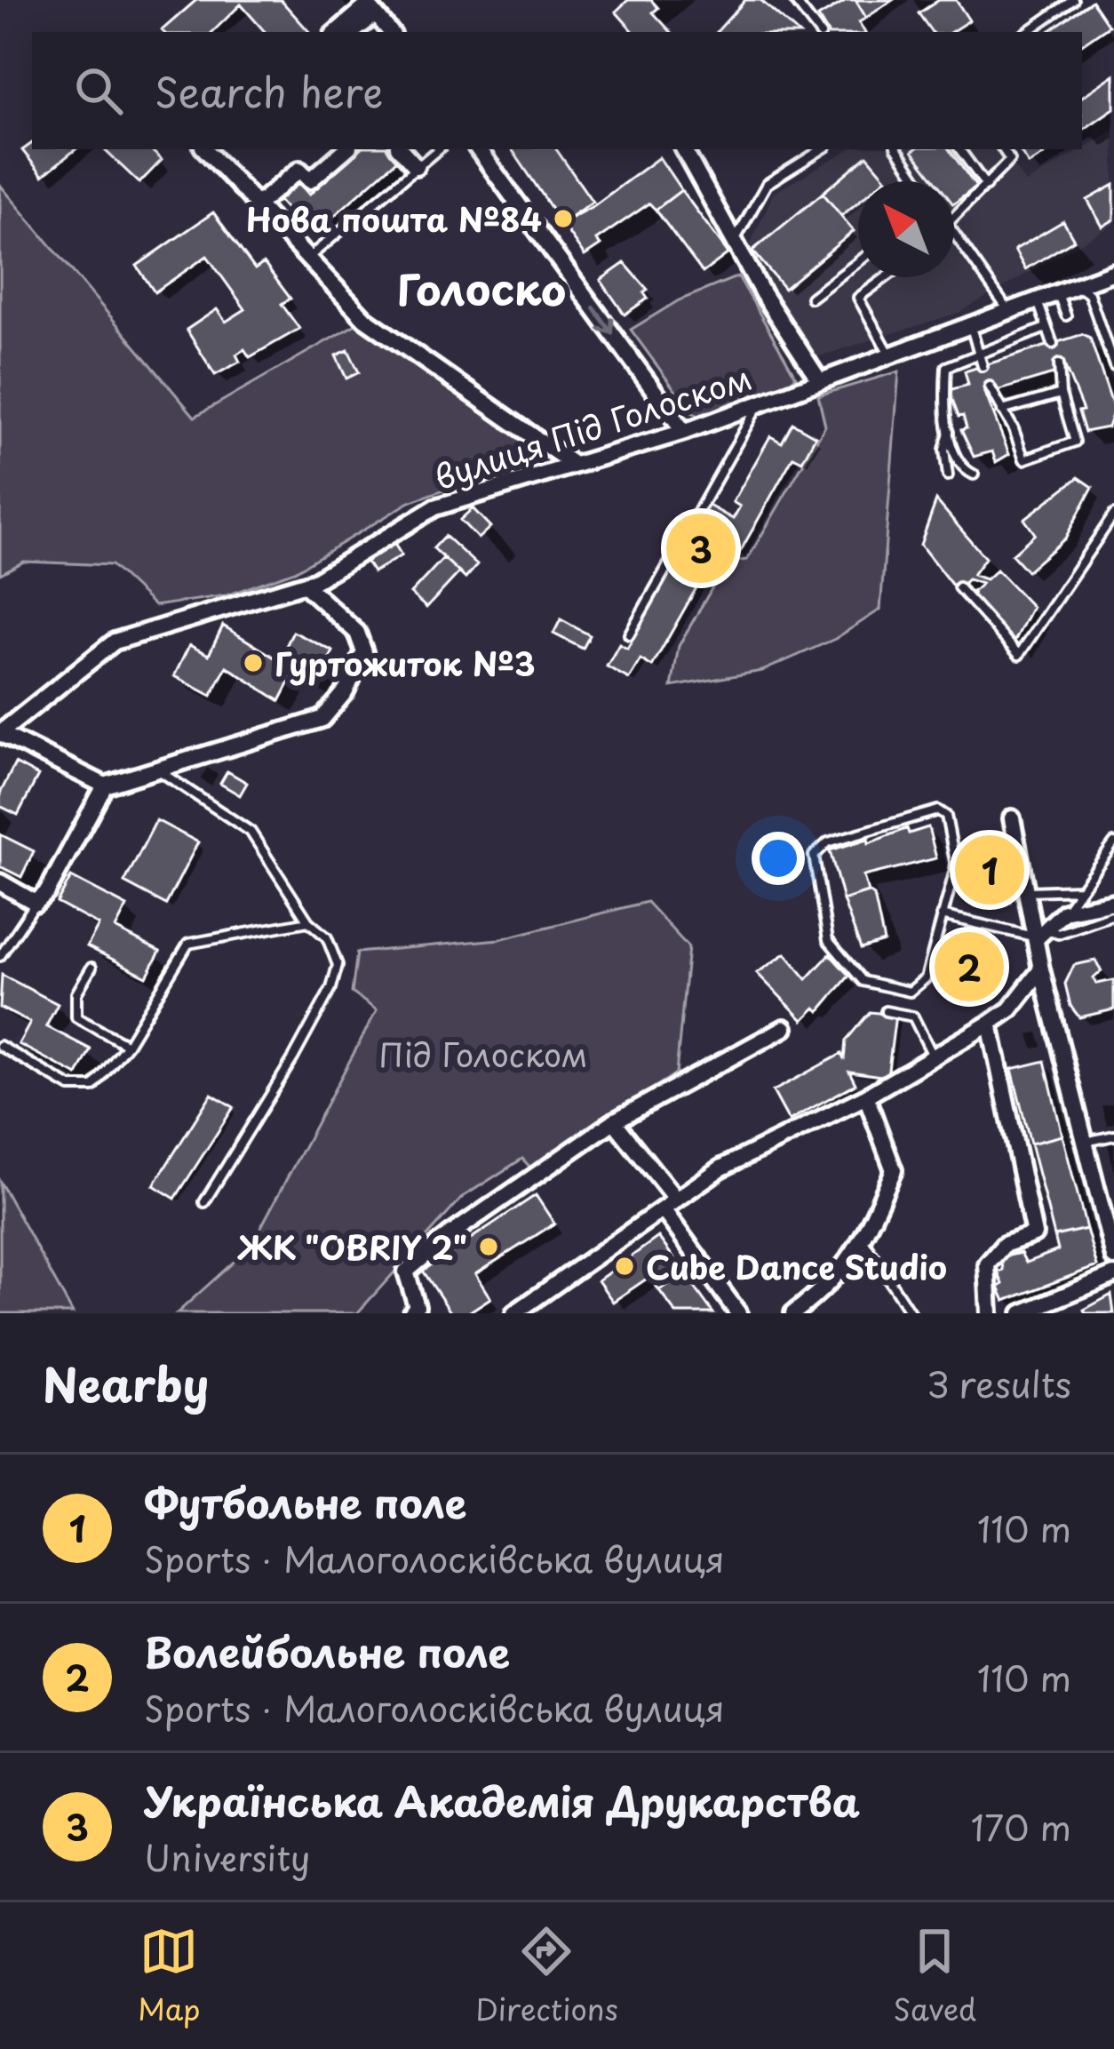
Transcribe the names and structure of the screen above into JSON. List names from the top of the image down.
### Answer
{
  "streets": {
    "street": ["вулиця Під Голоском"]
  },
  "districts": ["Голоско"],
  "parks": ["Під Голоском"],
  "places": [
    "Нова пошта №84",
    "Гуртожиток №3",
    "ЖК \"OBRIY 2\"",
    "Cube Dance Studio"
  ],
  "north": "top left",
  "page": {
    "search": "Search here",
    "pins": ["3", "1", "2"],
    "heading": ["Nearby", "3 results"],
    "list": [
      {
        "mark": "1",
        "name": "Футбольне поле",
        "note": "Sports · Малоголосківська вулиця",
        "value": "110 m"
      },
      {
        "mark": "2",
        "name": "Волейбольне поле",
        "note": "Sports · Малоголосківська вулиця",
        "value": "110 m"
      },
      {
        "mark": "3",
        "name": "Українська Академія Друкарства",
        "note": "University",
        "value": "170 m"
      }
    ],
    "nav": ["Map", "Directions", "Saved"]
  }
}
